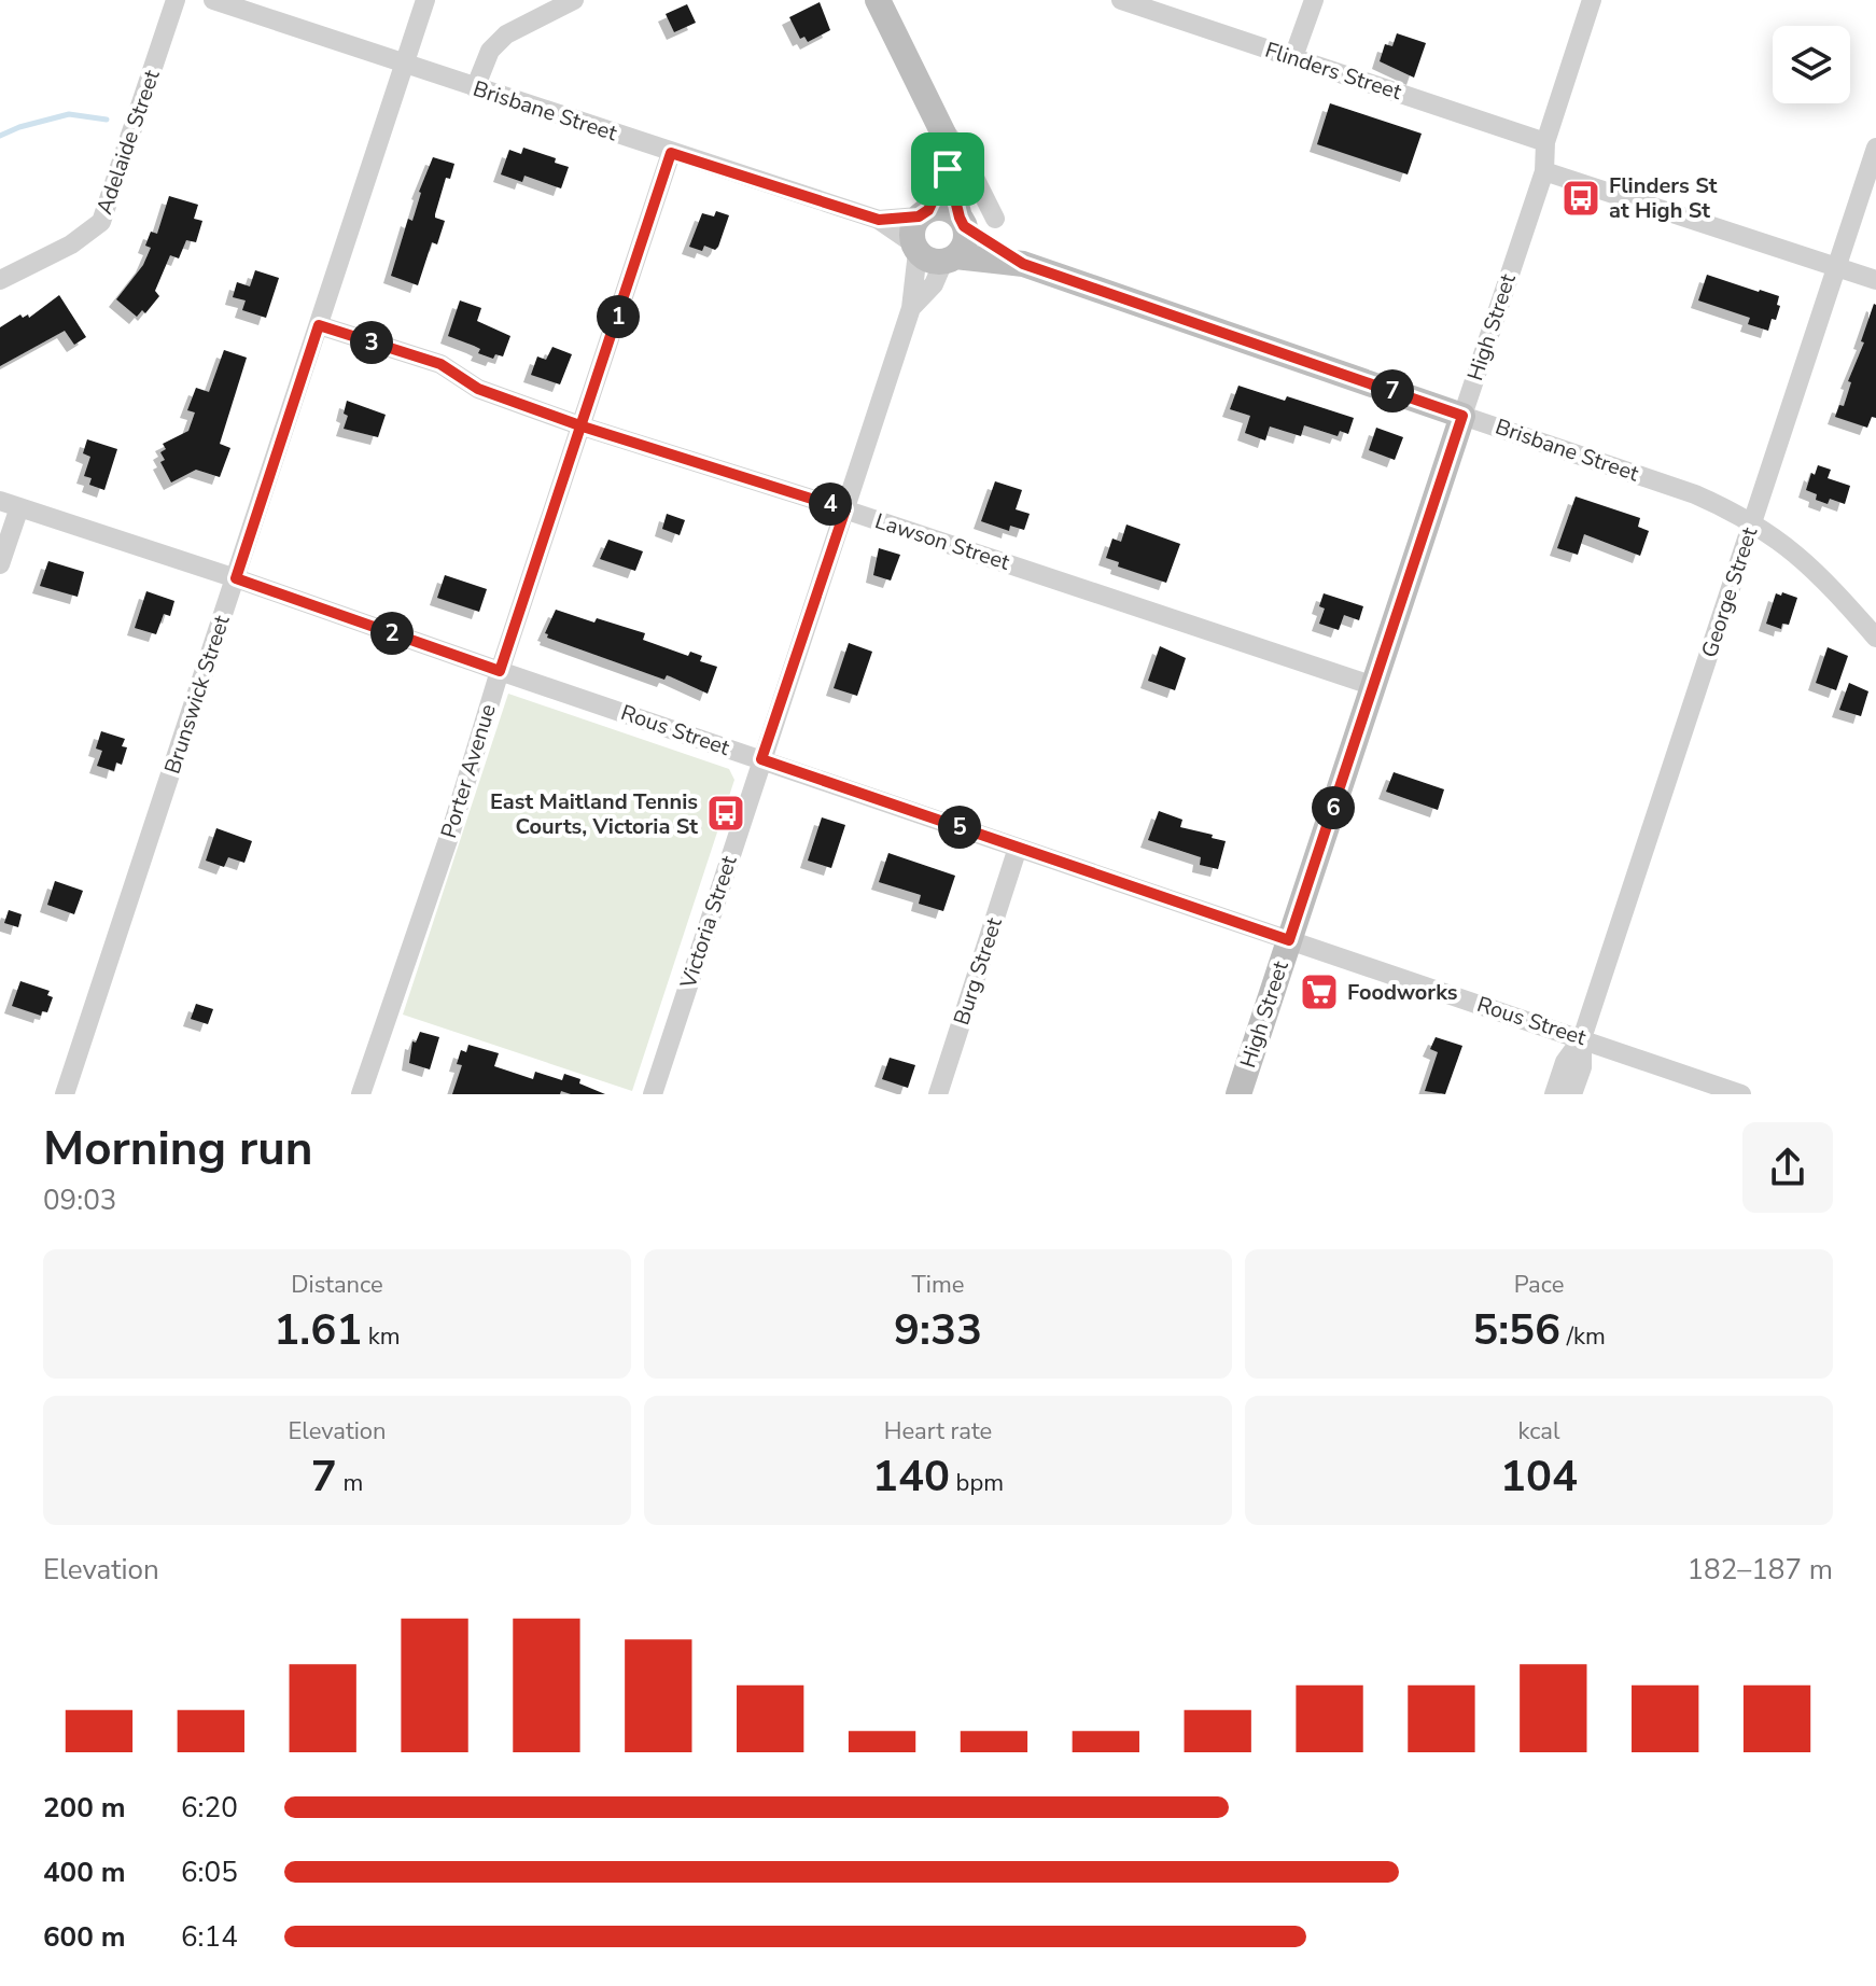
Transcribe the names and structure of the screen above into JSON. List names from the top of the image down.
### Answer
{
  "streets": {
    "main road": ["Brisbane Street", "High Street"],
    "street": [
      "Flinders Street",
      "Adelaide Street",
      "Lawson Street",
      "George Street",
      "Brunswick Street",
      "Rous Street",
      "Porter Avenue",
      "Victoria Street",
      "Burg Street"
    ]
  },
  "crossings": [
    ["Flinders Street", "High Street"],
    ["Brisbane Street", "High Street"],
    ["Brisbane Street", "George Street"],
    ["Brisbane Street", "Brunswick Street"],
    ["Brisbane Street", "Porter Avenue"],
    ["Brisbane Street", "Victoria Street"],
    ["High Street", "Lawson Street"],
    ["High Street", "Rous Street"],
    ["Lawson Street", "Brunswick Street"],
    ["Lawson Street", "Porter Avenue"],
    ["Lawson Street", "Victoria Street"],
    ["George Street", "Rous Street"],
    ["Brunswick Street", "Rous Street"],
    ["Rous Street", "Porter Avenue"],
    ["Rous Street", "Victoria Street"],
    ["Rous Street", "Burg Street"]
  ],
  "places": {
    "bus stop": ["Flinders St at High St", "East Maitland Tennis Courts, Victoria St"],
    "supermarket": ["Foodworks"]
  },
  "page": {
    "pins": [
      "1",
      "3",
      "7",
      "4",
      "2",
      "6",
      "5"
    ],
    "heading": ["Morning run", "09:03"],
    "stats": [
      ["Distance", "1.61 km"],
      ["Time", "9:33"],
      ["Pace", "5:56 /km"],
      ["Elevation", "7 m"],
      ["Heart rate", "140 bpm"],
      ["kcal", "104"]
    ],
    "chart": ["Elevation", "182–187 m"],
    "list": [
      {
        "name": "200 m",
        "note": "6:20"
      },
      {
        "name": "400 m",
        "note": "6:05"
      },
      {
        "name": "600 m",
        "note": "6:14"
      }
    ]
  }
}
